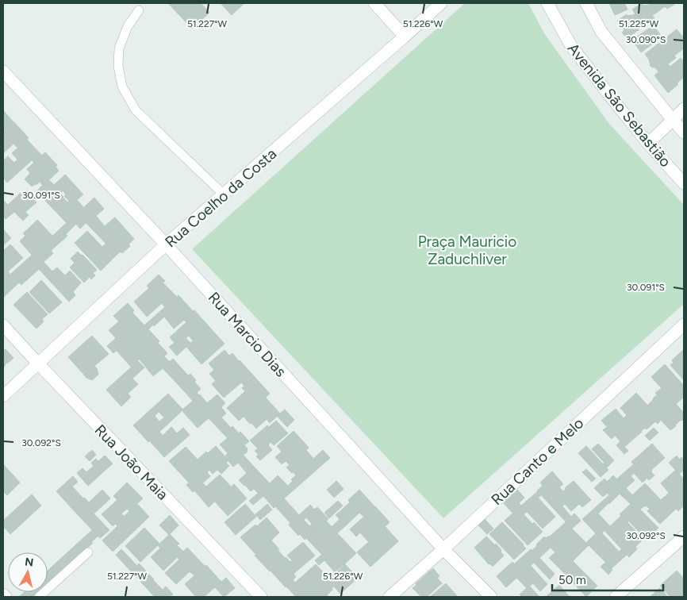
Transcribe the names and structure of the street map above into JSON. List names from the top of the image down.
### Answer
{
  "streets": {
    "street": [
      "Avenida São Sebastião",
      "Rua Coelho da Costa",
      "Rua Marcio Dias",
      "Rua Canto e Melo",
      "Rua João Maia"
    ]
  },
  "crossings": [
    ["Rua Coelho da Costa", "Rua Marcio Dias"],
    ["Rua Coelho da Costa", "Rua João Maia"],
    ["Rua Marcio Dias", "Rua Canto e Melo"]
  ],
  "parks": ["Praça Mauricio Zaduchliver"],
  "scale_bar": "50 m",
  "north": "top",
  "coordinates": [
    "51.227°W",
    "51.226°W",
    "51.225°W",
    "30.090°S",
    "30.091°S",
    "30.092°S"
  ]
}
